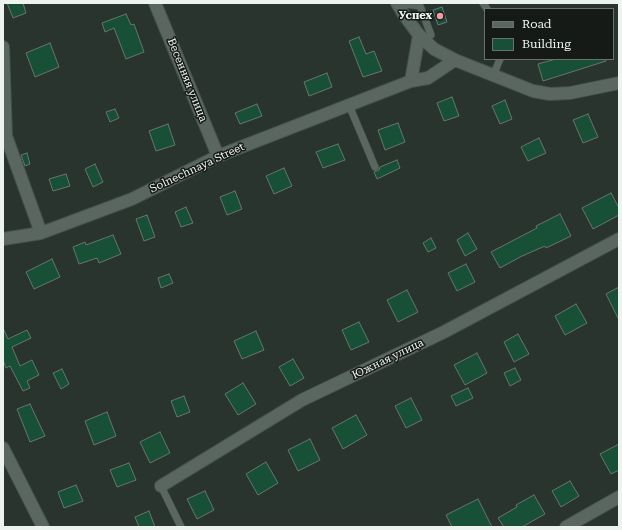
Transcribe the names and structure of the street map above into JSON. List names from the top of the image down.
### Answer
{
  "streets": {
    "street": ["Весенняя улица", "Solnechnaya Street", "Южная улица"]
  },
  "crossings": [
    ["Весенняя улица", "Solnechnaya Street"]
  ],
  "places": ["Успех"],
  "legend": ["Road", "Building"]
}
